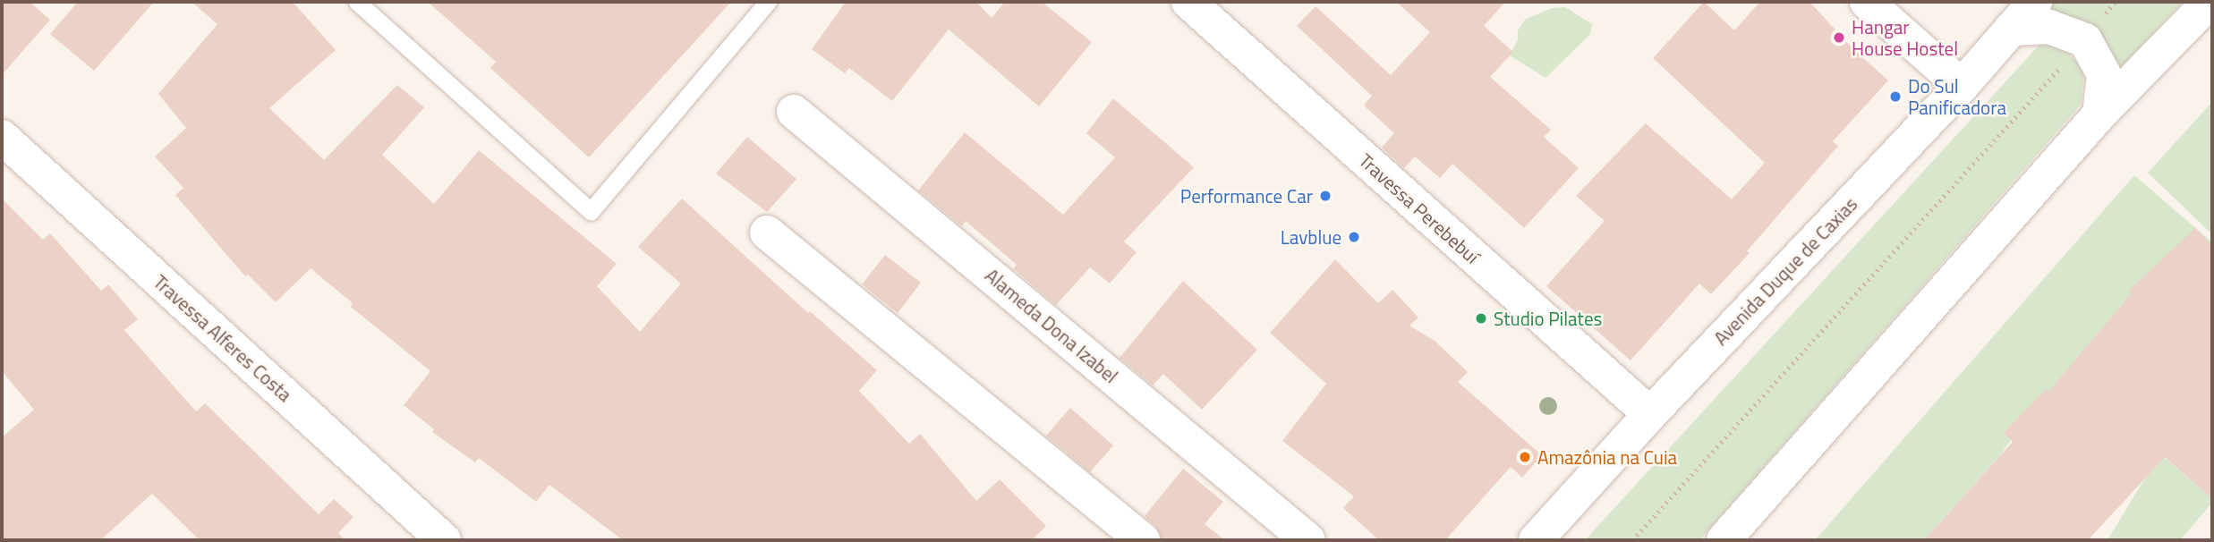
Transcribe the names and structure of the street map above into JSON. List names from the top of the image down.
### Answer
{
  "streets": {
    "street": [
      "Travessa Perebebuí",
      "Avenida Duque de Caxias",
      "Alameda Dona Izabel",
      "Travessa Alferes Costa"
    ]
  },
  "crossings": [
    ["Travessa Perebebuí", "Avenida Duque de Caxias"]
  ],
  "places": [
    "Hangar House Hostel",
    "Do Sul Panificadora",
    "Performance Car",
    "Lavblue",
    "Studio Pilates",
    "Amazônia na Cuia"
  ]
}
